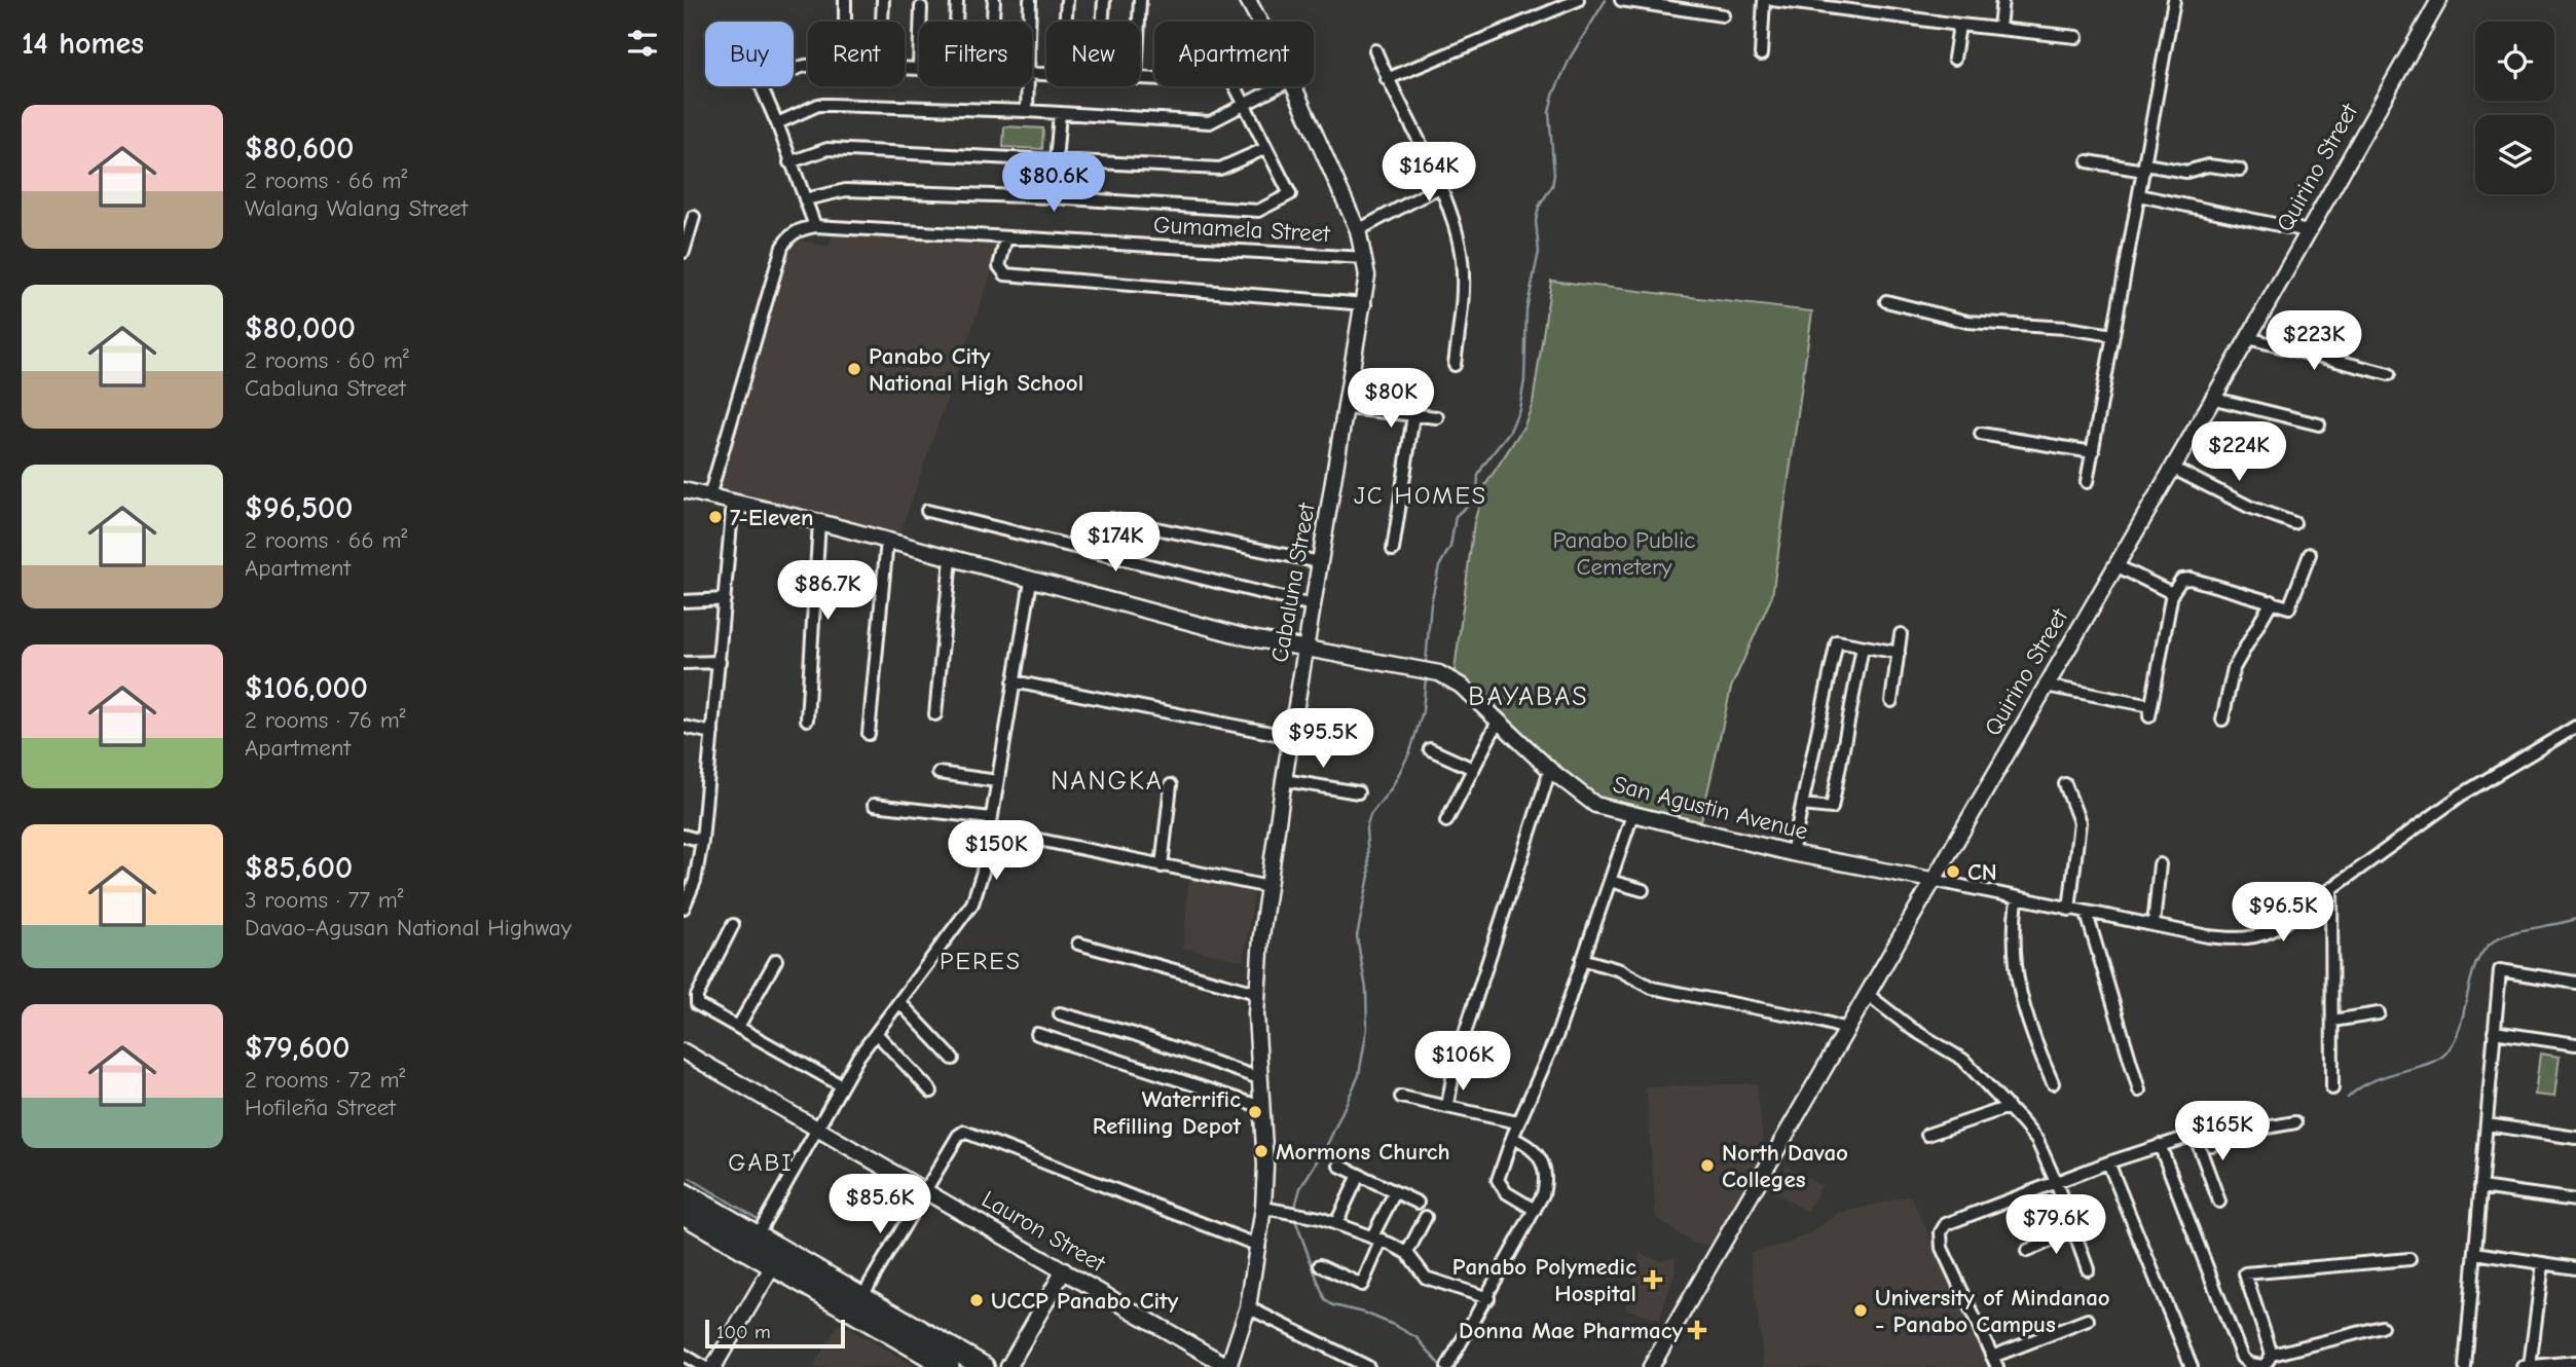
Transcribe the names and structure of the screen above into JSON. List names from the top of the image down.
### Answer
{
  "streets": {
    "street": [
      "Quirino Street",
      "Gumamela Street",
      "Cabaluna Street",
      "San Agustin Avenue",
      "Lauron Street"
    ]
  },
  "crossings": [
    ["Quirino Street", "San Agustin Avenue"],
    ["Gumamela Street", "Cabaluna Street"],
    ["Cabaluna Street", "San Agustin Avenue"],
    ["Cabaluna Street", "Lauron Street"]
  ],
  "districts": [
    "JC HOMES",
    "BAYABAS",
    "NANGKA",
    "PERES",
    "GABI"
  ],
  "parks": ["Panabo Public Cemetery"],
  "places": {
    "other": [
      "Panabo City National High School",
      "7-Eleven",
      "CN",
      "Waterrific Refilling Depot",
      "Mormons Church",
      "North Davao Colleges",
      "UCCP Panabo City",
      "University of Mindanao - Panabo Campus"
    ],
    "health": ["Panabo Polymedic Hospital", "Donna Mae Pharmacy"]
  },
  "scale_bar": "100 m",
  "page": {
    "heading": "14 homes",
    "chip": [
      "Buy",
      "Rent",
      "Filters",
      "New",
      "Apartment"
    ],
    "list": [
      {
        "name": "$80,600",
        "note": "2 rooms · 66 m² · Walang Walang Street"
      },
      {
        "name": "$80,000",
        "note": "2 rooms · 60 m² · Cabaluna Street"
      },
      {
        "name": "$96,500",
        "note": "2 rooms · 66 m² · Apartment"
      },
      {
        "name": "$106,000",
        "note": "2 rooms · 76 m² · Apartment"
      },
      {
        "name": "$85,600",
        "note": "3 rooms · 77 m² · Davao-Agusan National Highway"
      },
      {
        "name": "$79,600",
        "note": "2 rooms · 72 m² · Hofileña Street"
      }
    ],
    "price": [
      "$164K",
      "$80.6K",
      "$223K",
      "$80K",
      "$224K",
      "$174K",
      "$86.7K",
      "$95.5K",
      "$150K",
      "$96.5K",
      "$106K",
      "$165K",
      "$85.6K",
      "$79.6K"
    ],
    "scale": "100 m"
  }
}
